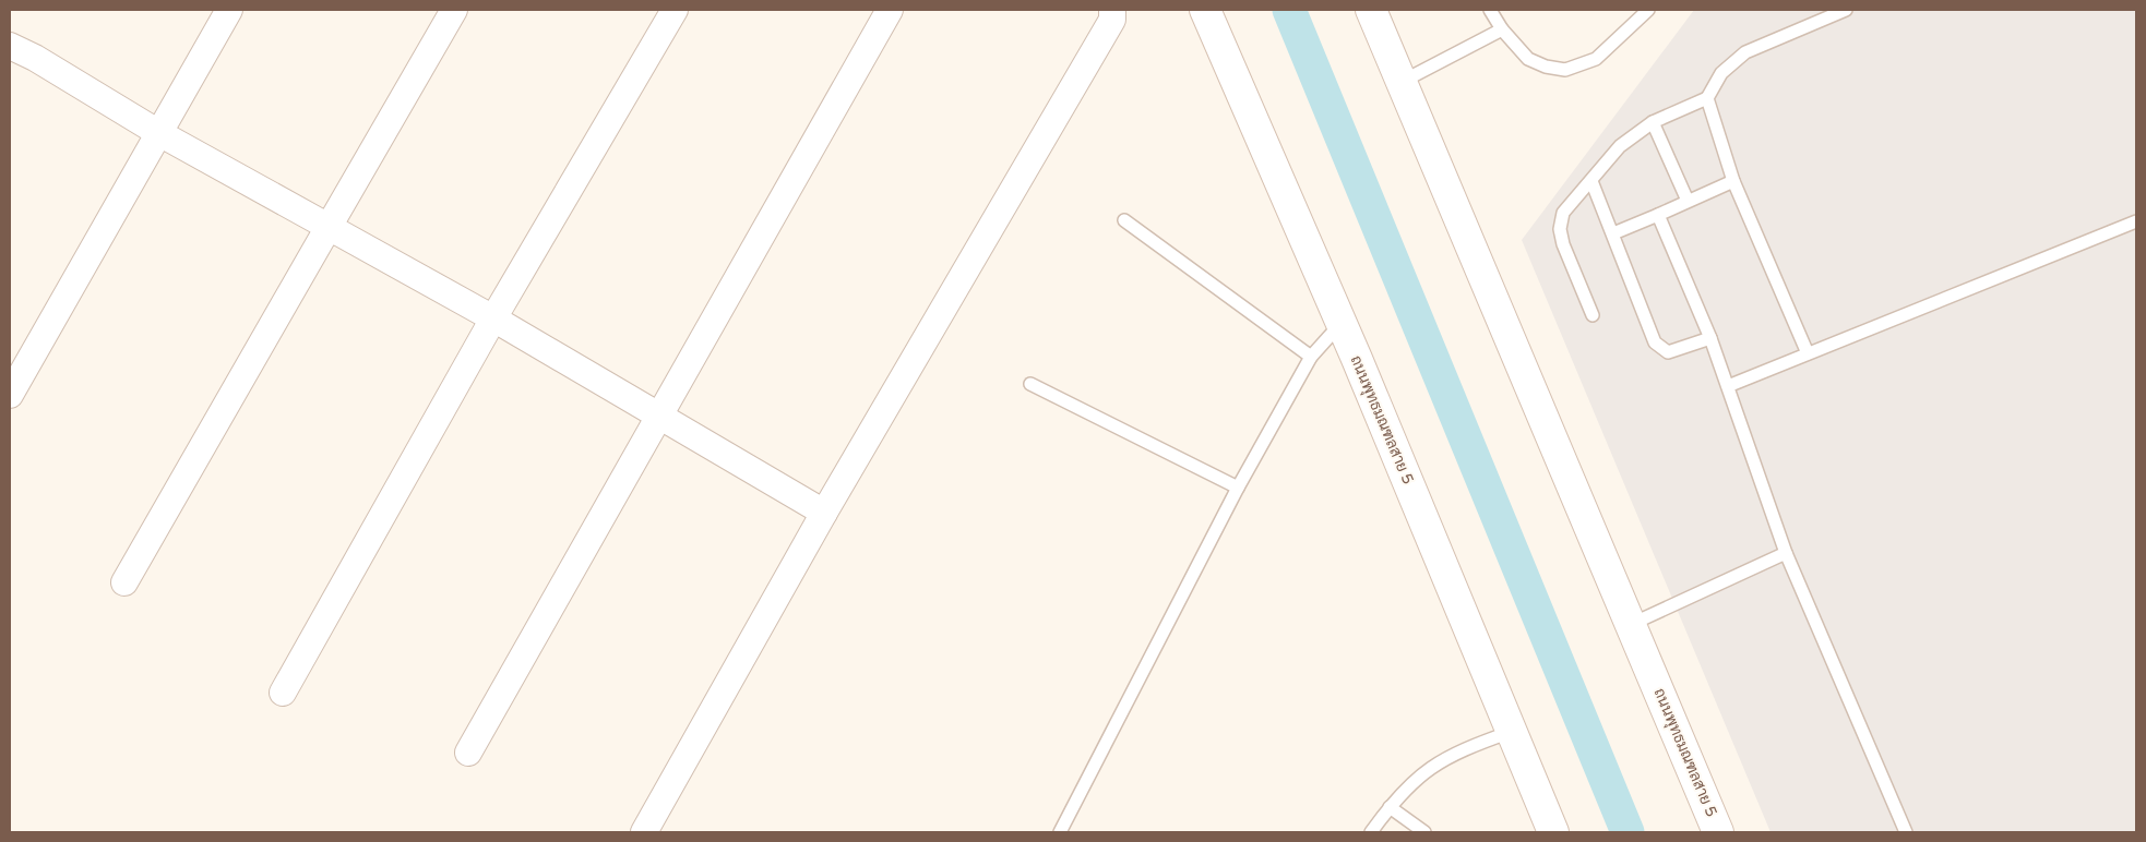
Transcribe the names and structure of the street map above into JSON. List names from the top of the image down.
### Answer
{
  "streets": {
    "main road": ["ถนนพุทธมณฑลสาย 5"]
  }
}
